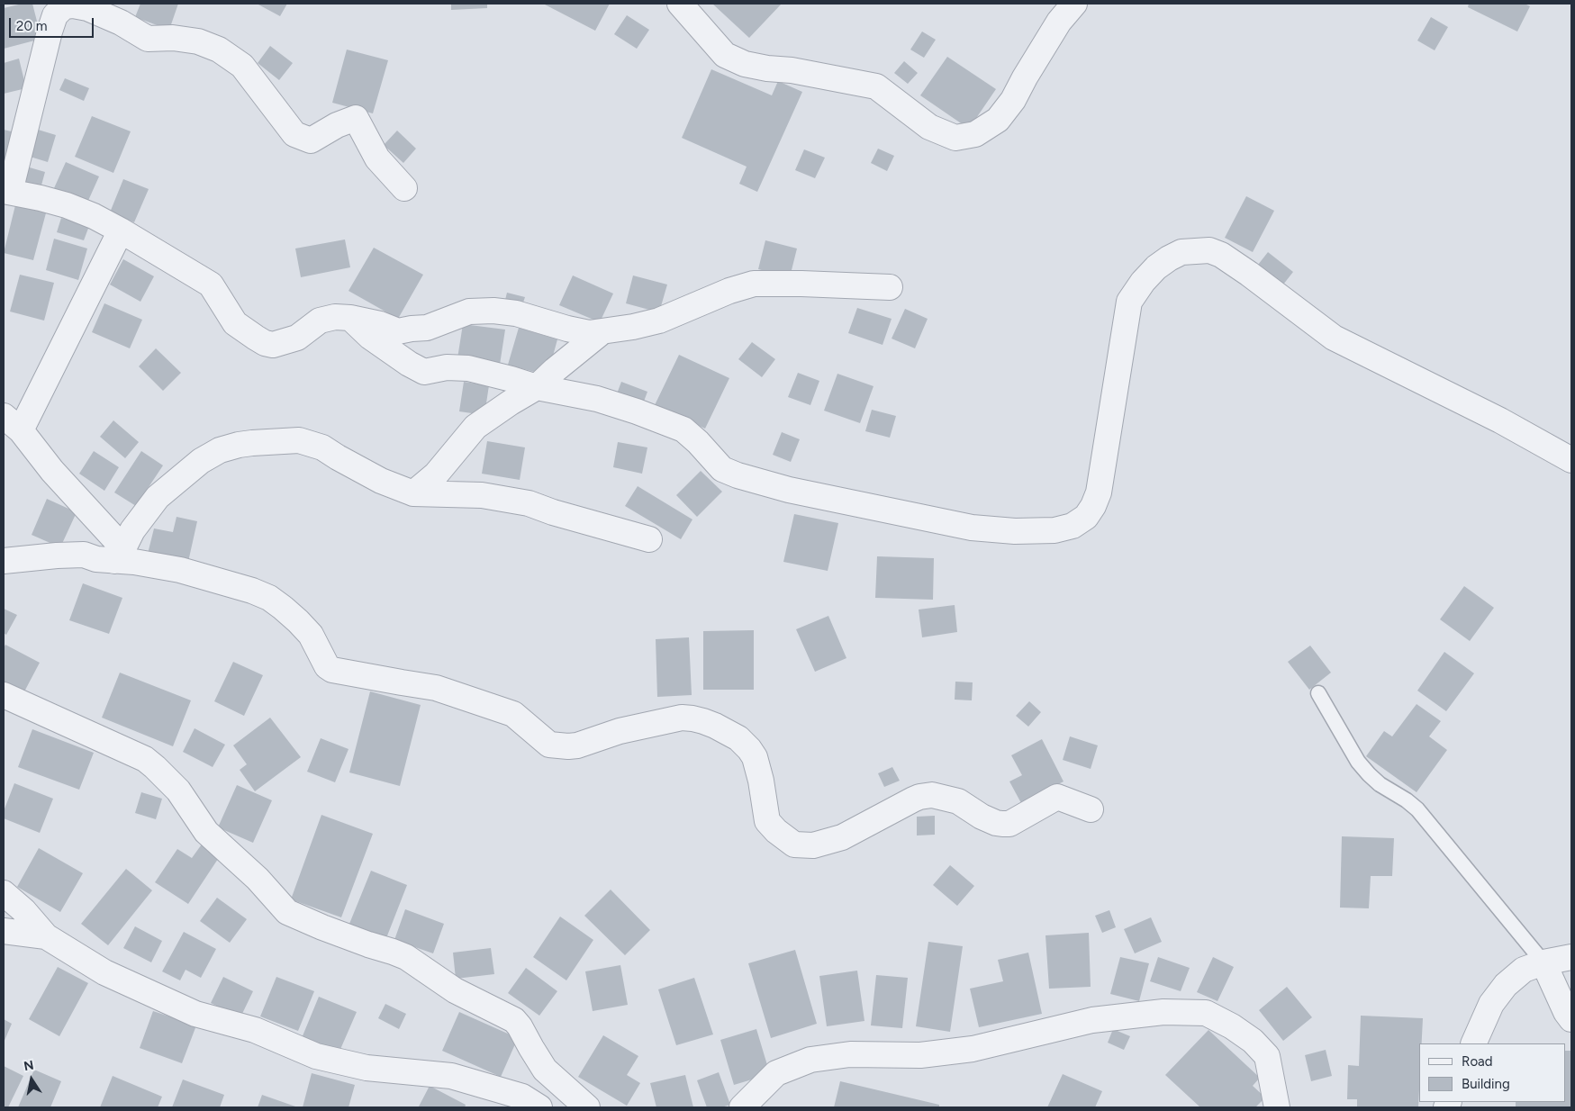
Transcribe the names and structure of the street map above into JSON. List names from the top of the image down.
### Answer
{
  "legend": ["Road", "Building"],
  "scale_bar": "20 m",
  "north": "top"
}
